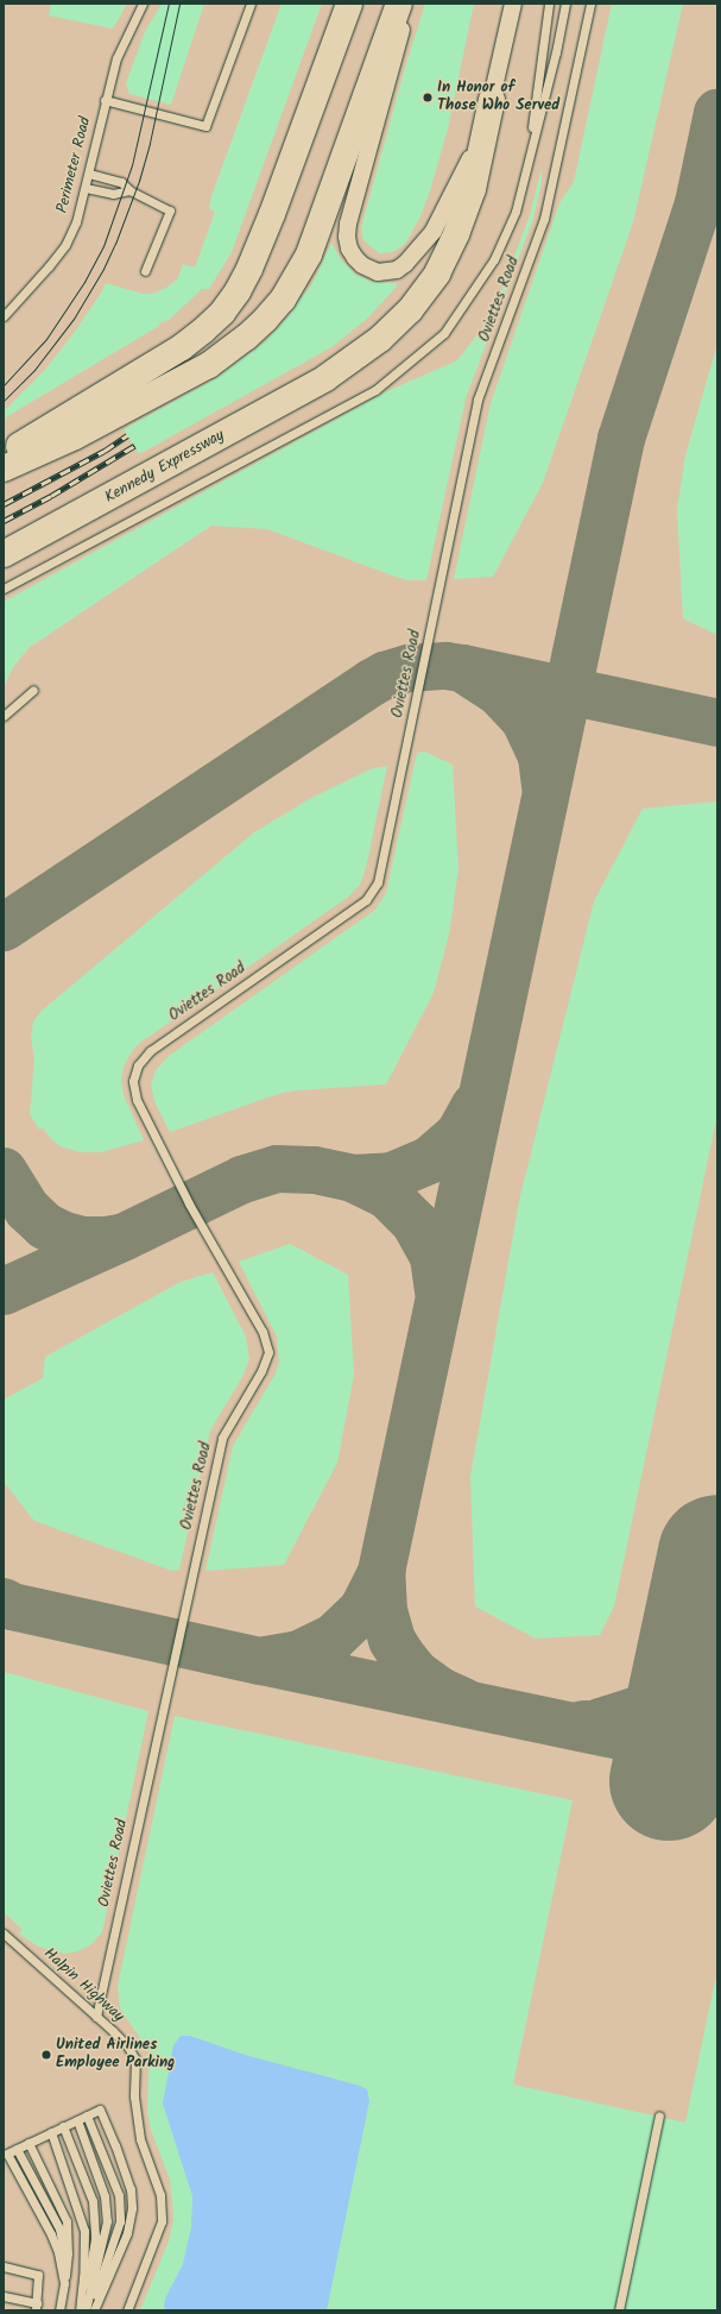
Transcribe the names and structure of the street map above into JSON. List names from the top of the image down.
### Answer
{
  "streets": {
    "highway": ["Kennedy Expressway"],
    "lane": ["Perimeter Road", "Oviettes Road", "Halpin Highway"]
  },
  "crossings": [
    ["Oviettes Road", "Halpin Highway"]
  ],
  "places": ["In Honor of Those Who Served", "United Airlines Employee Parking"]
}
